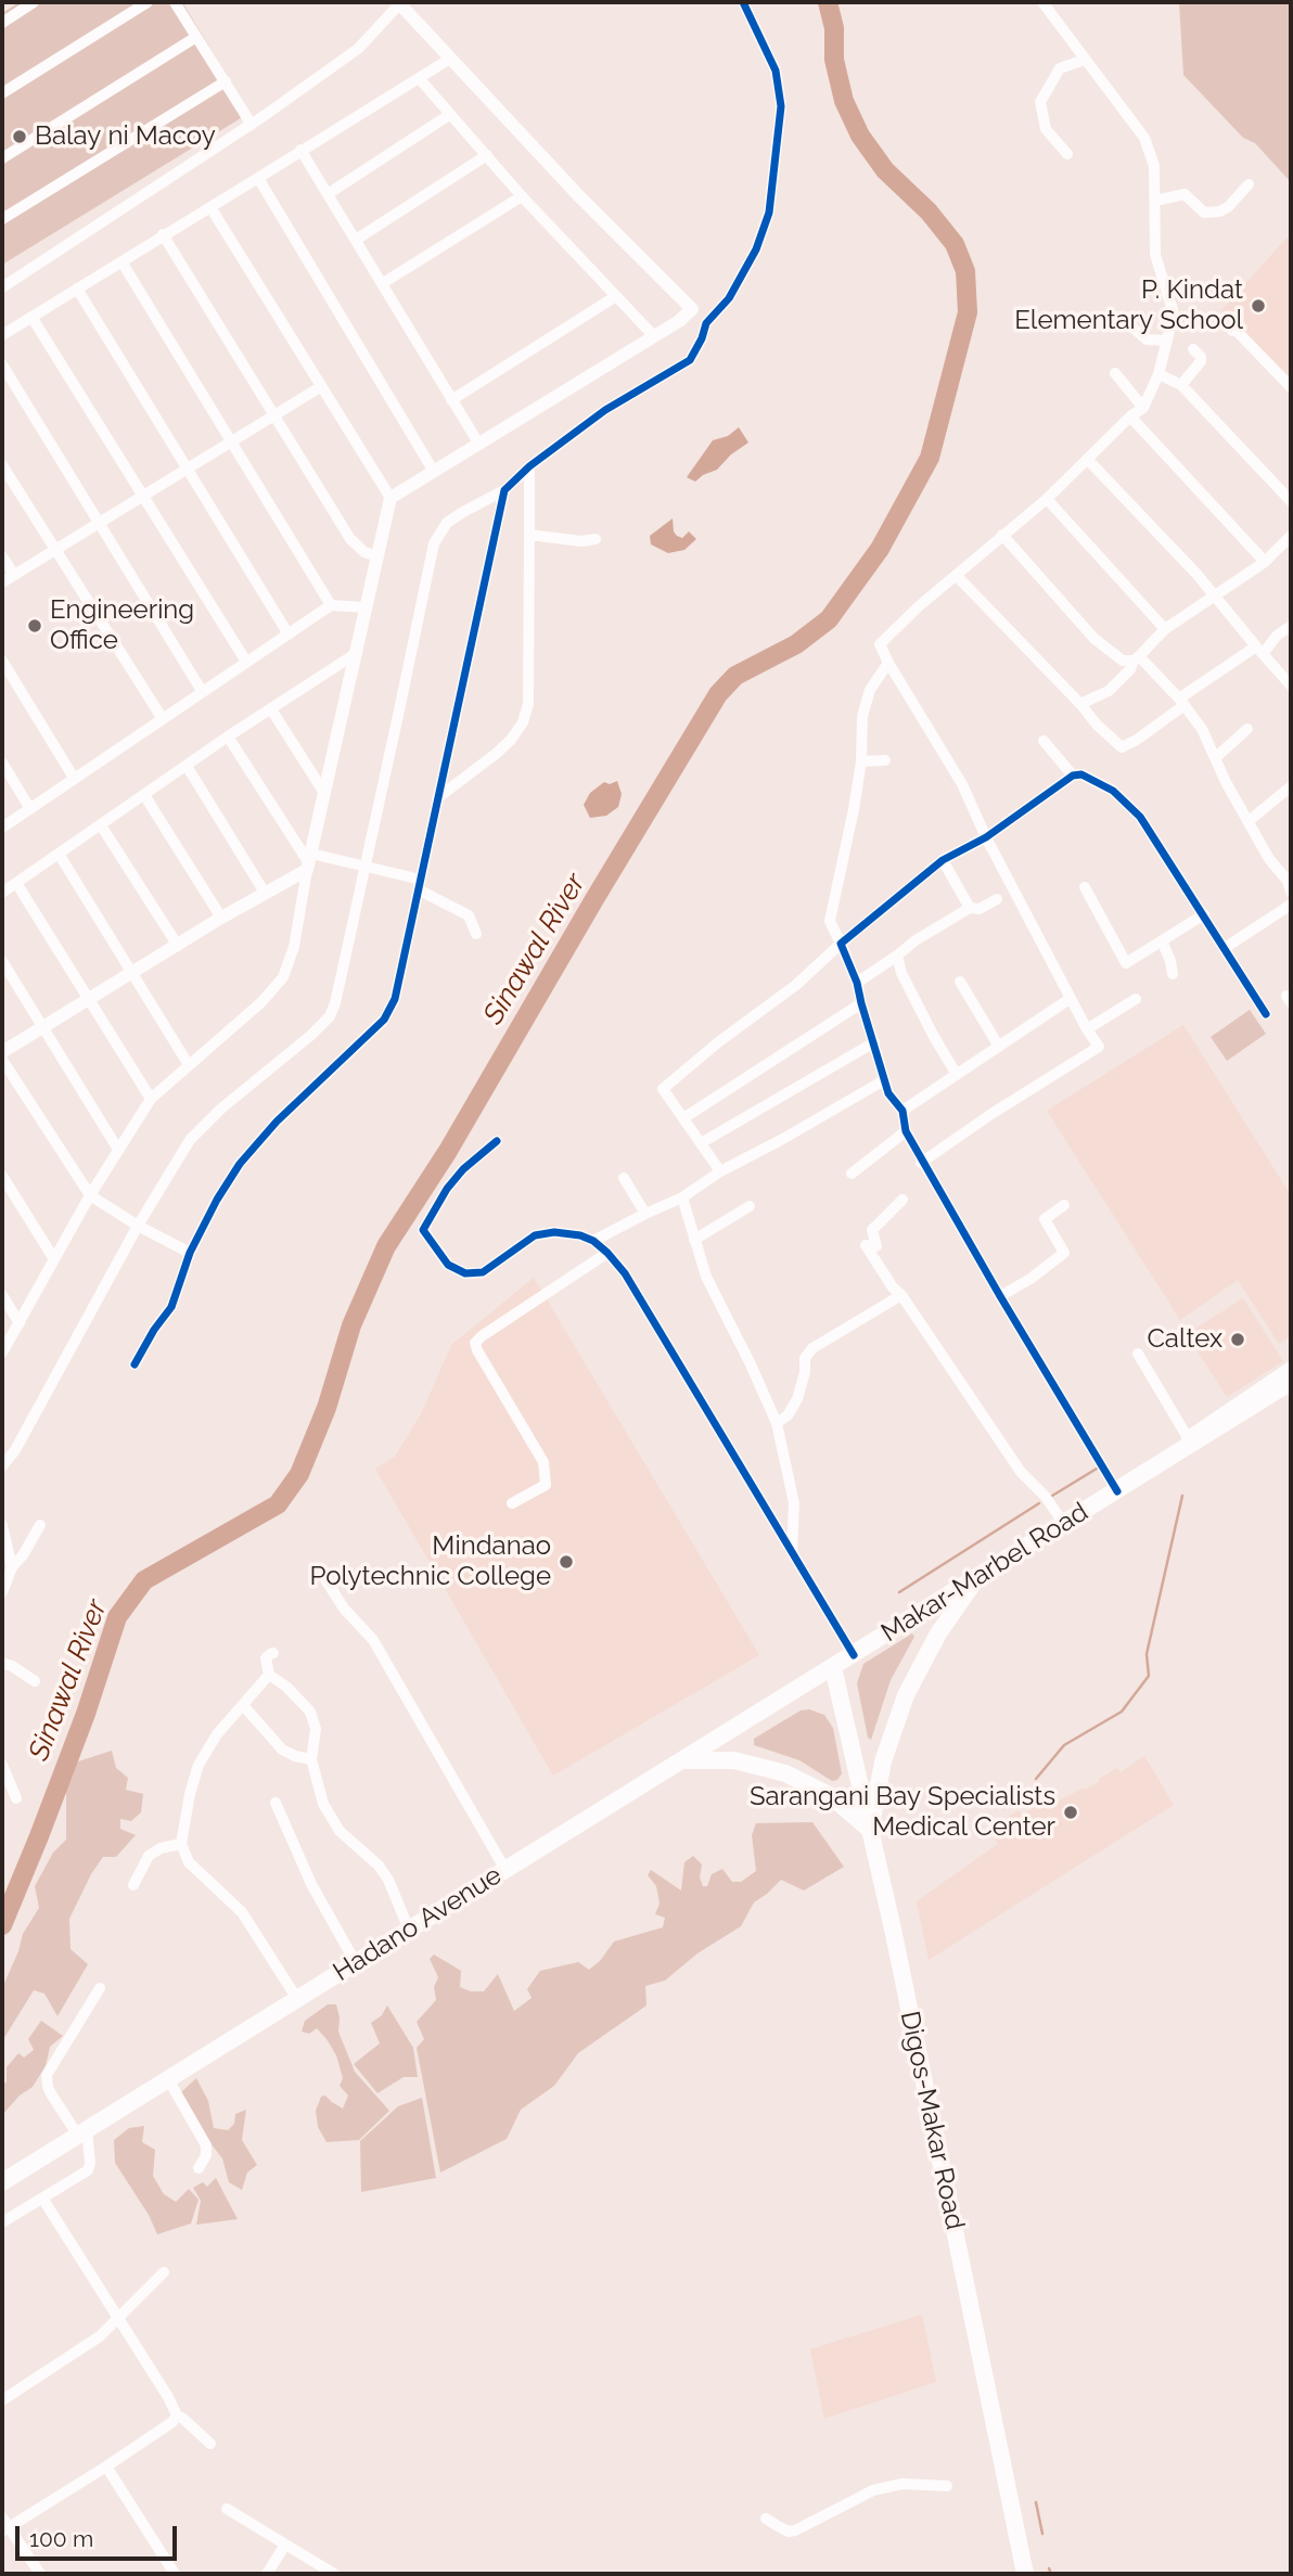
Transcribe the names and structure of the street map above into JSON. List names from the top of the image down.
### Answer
{
  "streets": {
    "main road": ["Makar-Marbel Road", "Hadano Avenue", "Digos-Makar Road"]
  },
  "crossings": [
    ["Makar-Marbel Road", "Hadano Avenue"],
    ["Makar-Marbel Road", "Digos-Makar Road"],
    ["Hadano Avenue", "Digos-Makar Road"]
  ],
  "water": ["Sinawal River"],
  "places": [
    "Balay ni Macoy",
    "P. Kindat Elementary School",
    "Engineering Office",
    "Caltex",
    "Mindanao Polytechnic College",
    "Sarangani Bay Specialists Medical Center"
  ],
  "scale_bar": "100 m"
}
